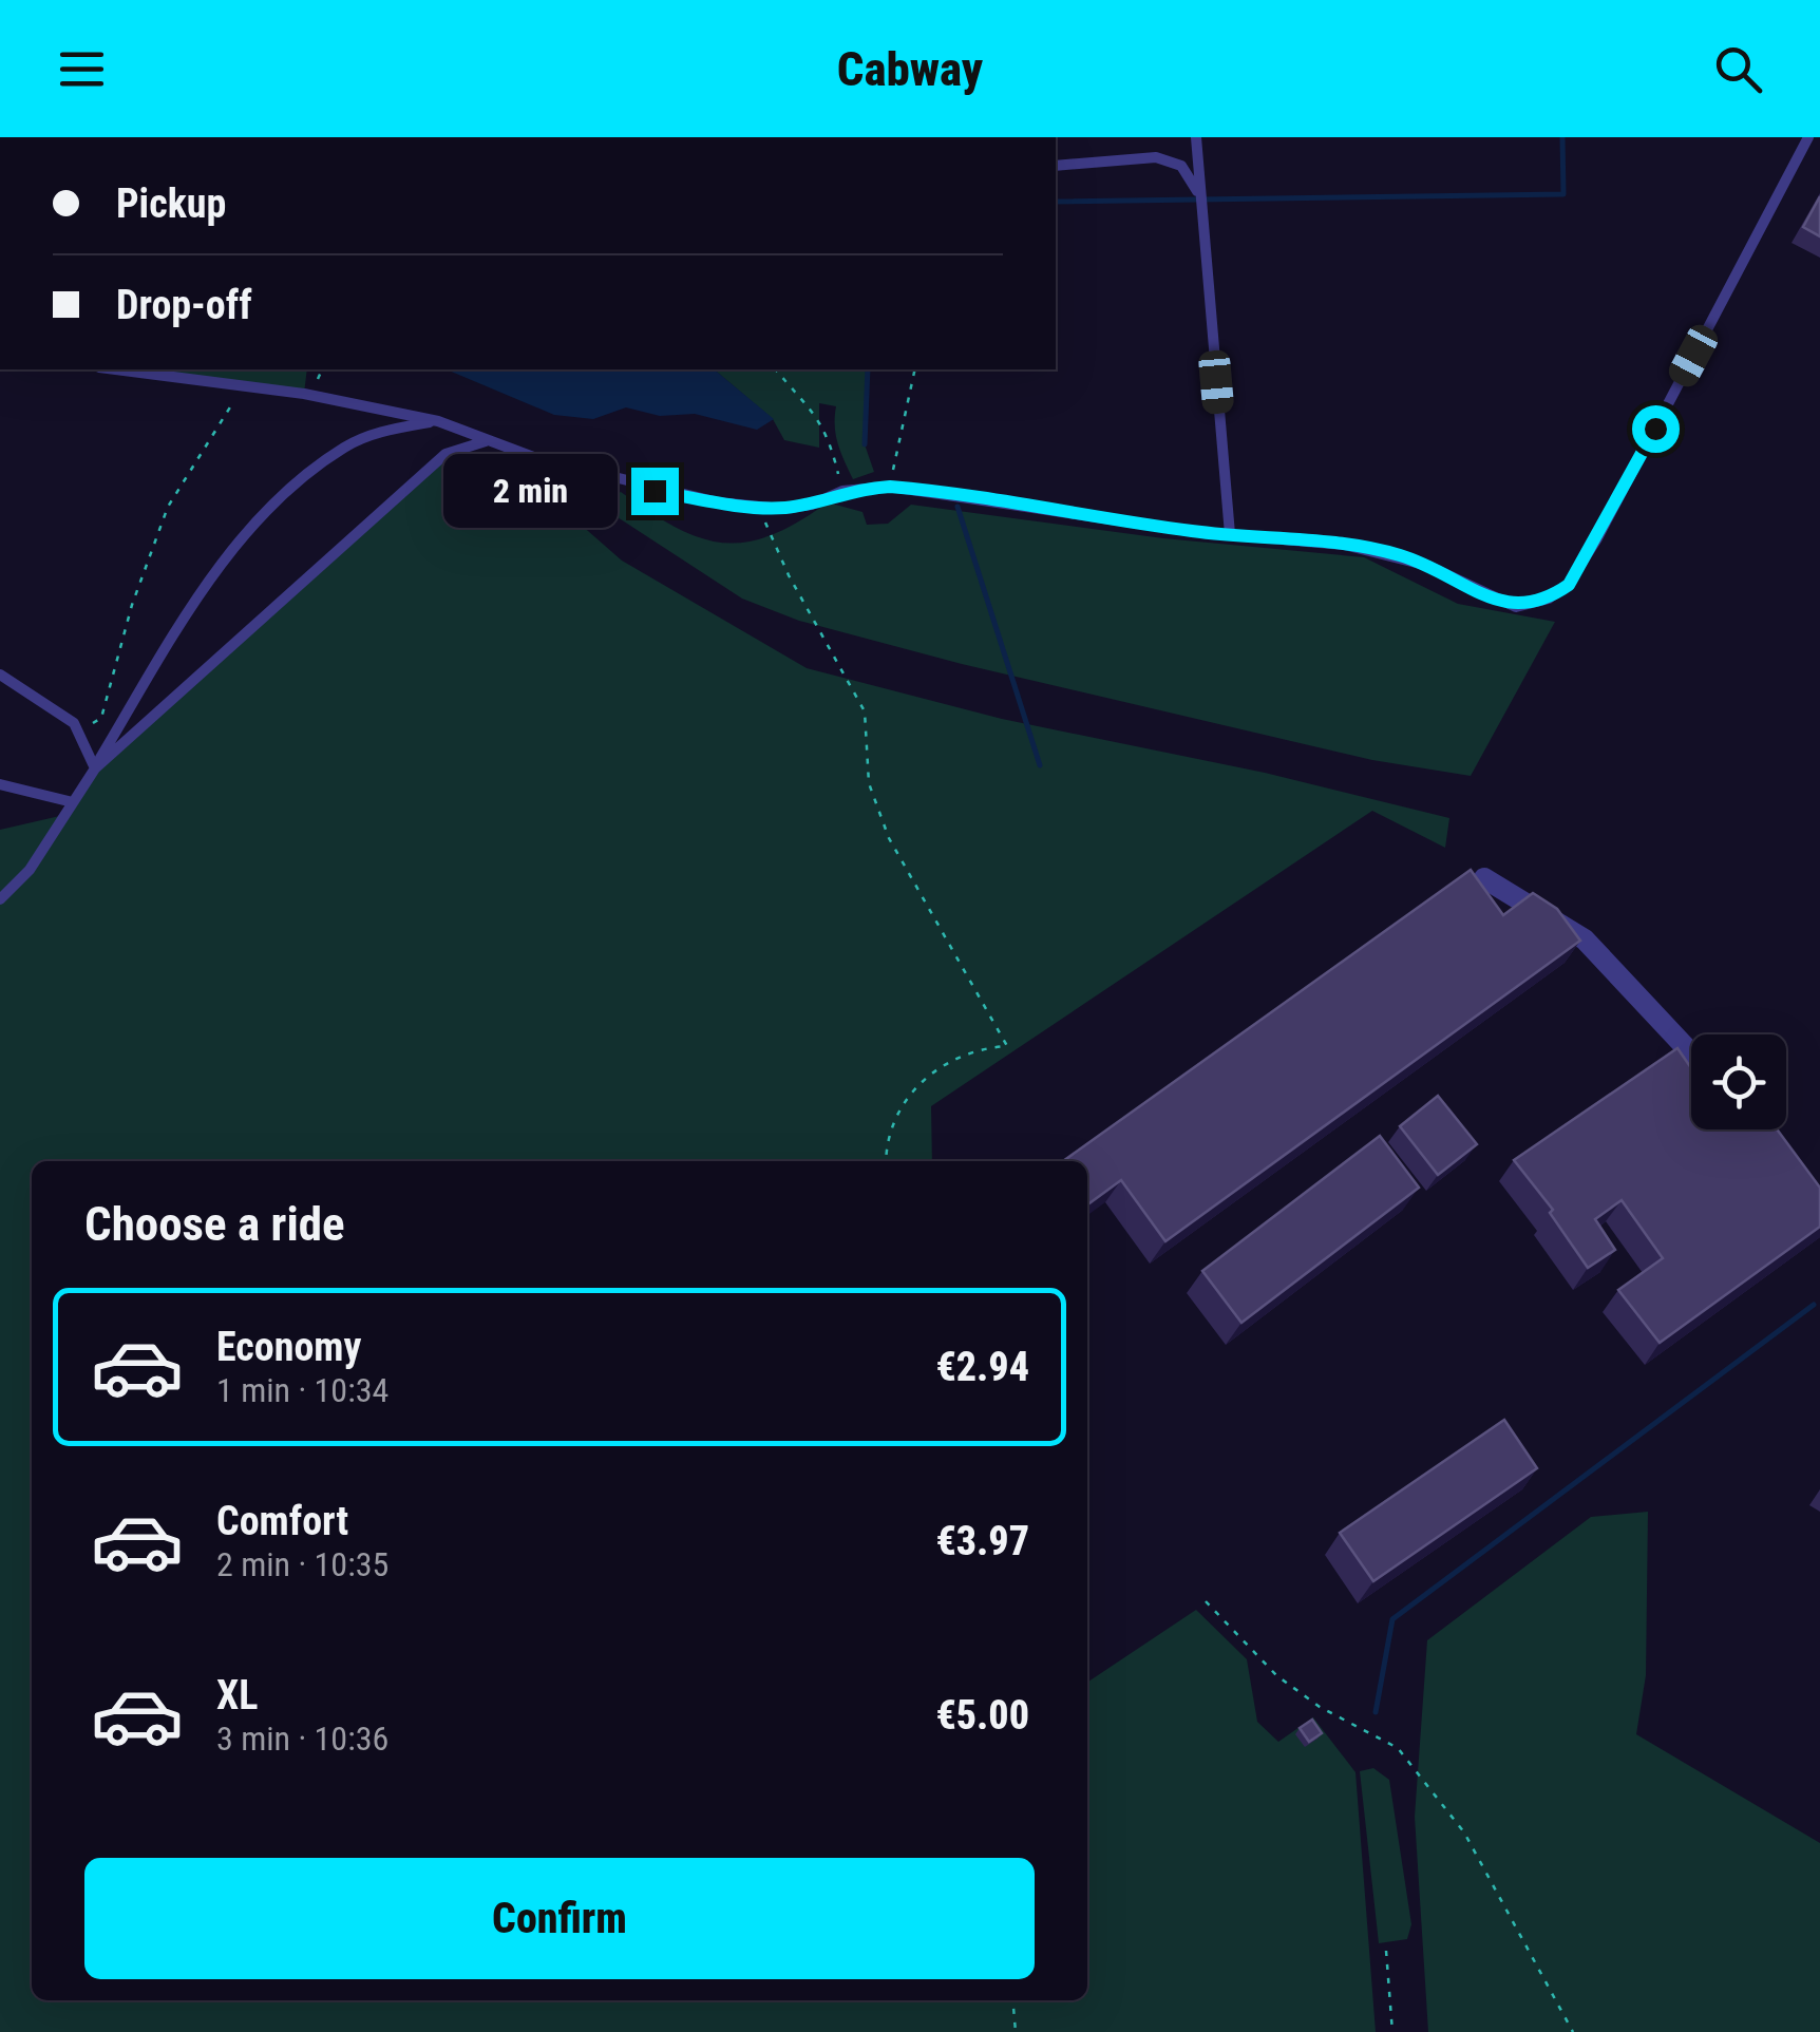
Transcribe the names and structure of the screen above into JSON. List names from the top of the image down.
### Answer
{
  "page": {
    "header": "Cabway",
    "banner": ["Pickup", "Drop-off"],
    "bubble": "2 min",
    "heading": "Choose a ride",
    "list": [
      {
        "name": "Economy",
        "note": "1 min · 10:34",
        "value": "€2.94"
      },
      {
        "name": "Comfort",
        "note": "2 min · 10:35",
        "value": "€3.97"
      },
      {
        "name": "XL",
        "note": "3 min · 10:36",
        "value": "€5.00"
      }
    ],
    "buttons": "Confirm"
  }
}
